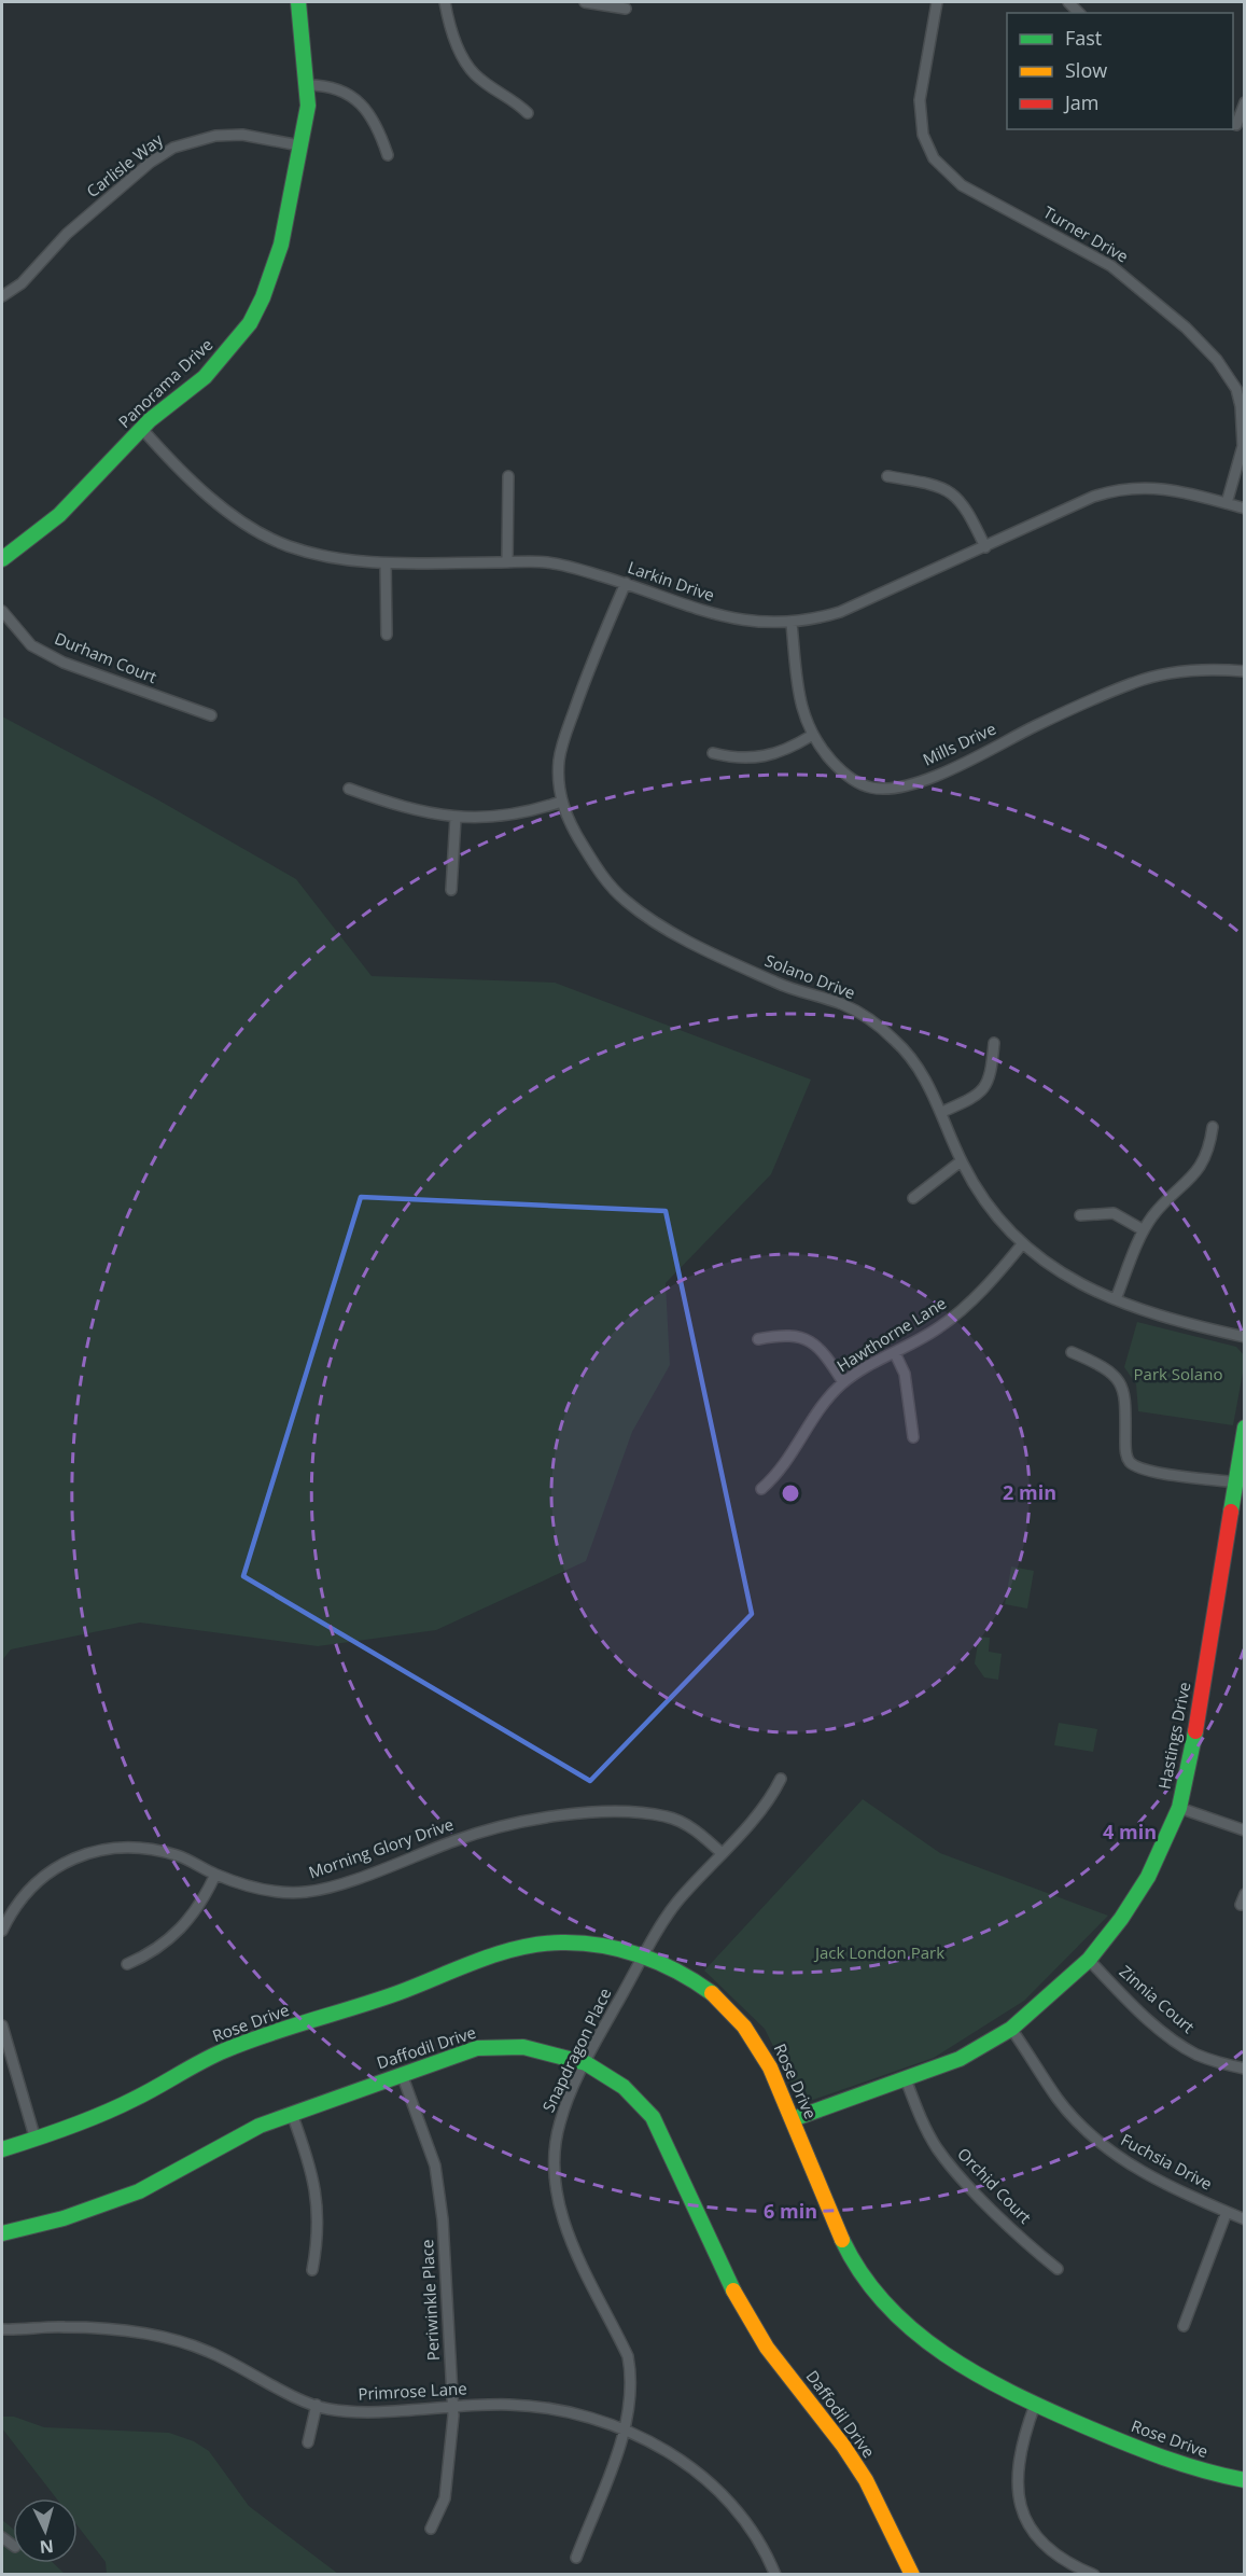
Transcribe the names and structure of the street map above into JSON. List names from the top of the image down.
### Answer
{
  "streets": {
    "street": [
      "Carlisle Way",
      "Turner Drive",
      "Panorama Drive",
      "Larkin Drive",
      "Durham Court",
      "Mills Drive",
      "Solano Drive",
      "Hawthorne Lane",
      "Hastings Drive",
      "Morning Glory Drive",
      "Zinnia Court",
      "Rose Drive",
      "Daffodil Drive",
      "Snapdragon Place",
      "Fuchsia Drive",
      "Orchid Court",
      "Periwinkle Place",
      "Primrose Lane"
    ]
  },
  "crossings": [
    ["Carlisle Way", "Panorama Drive"],
    ["Turner Drive", "Larkin Drive"],
    ["Panorama Drive", "Larkin Drive"],
    ["Larkin Drive", "Mills Drive"],
    ["Larkin Drive", "Solano Drive"],
    ["Solano Drive", "Hawthorne Lane"],
    ["Hastings Drive", "Zinnia Court"],
    ["Hastings Drive", "Rose Drive"],
    ["Hastings Drive", "Fuchsia Drive"],
    ["Hastings Drive", "Orchid Court"],
    ["Morning Glory Drive", "Snapdragon Place"],
    ["Rose Drive", "Snapdragon Place"],
    ["Daffodil Drive", "Snapdragon Place"],
    ["Daffodil Drive", "Periwinkle Place"],
    ["Snapdragon Place", "Primrose Lane"],
    ["Periwinkle Place", "Primrose Lane"]
  ],
  "parks": ["Park Solano", "Jack London Park"],
  "legend": ["Fast", "Slow", "Jam"],
  "north": "bottom",
  "rings": ["2 min", "4 min", "6 min"]
}
